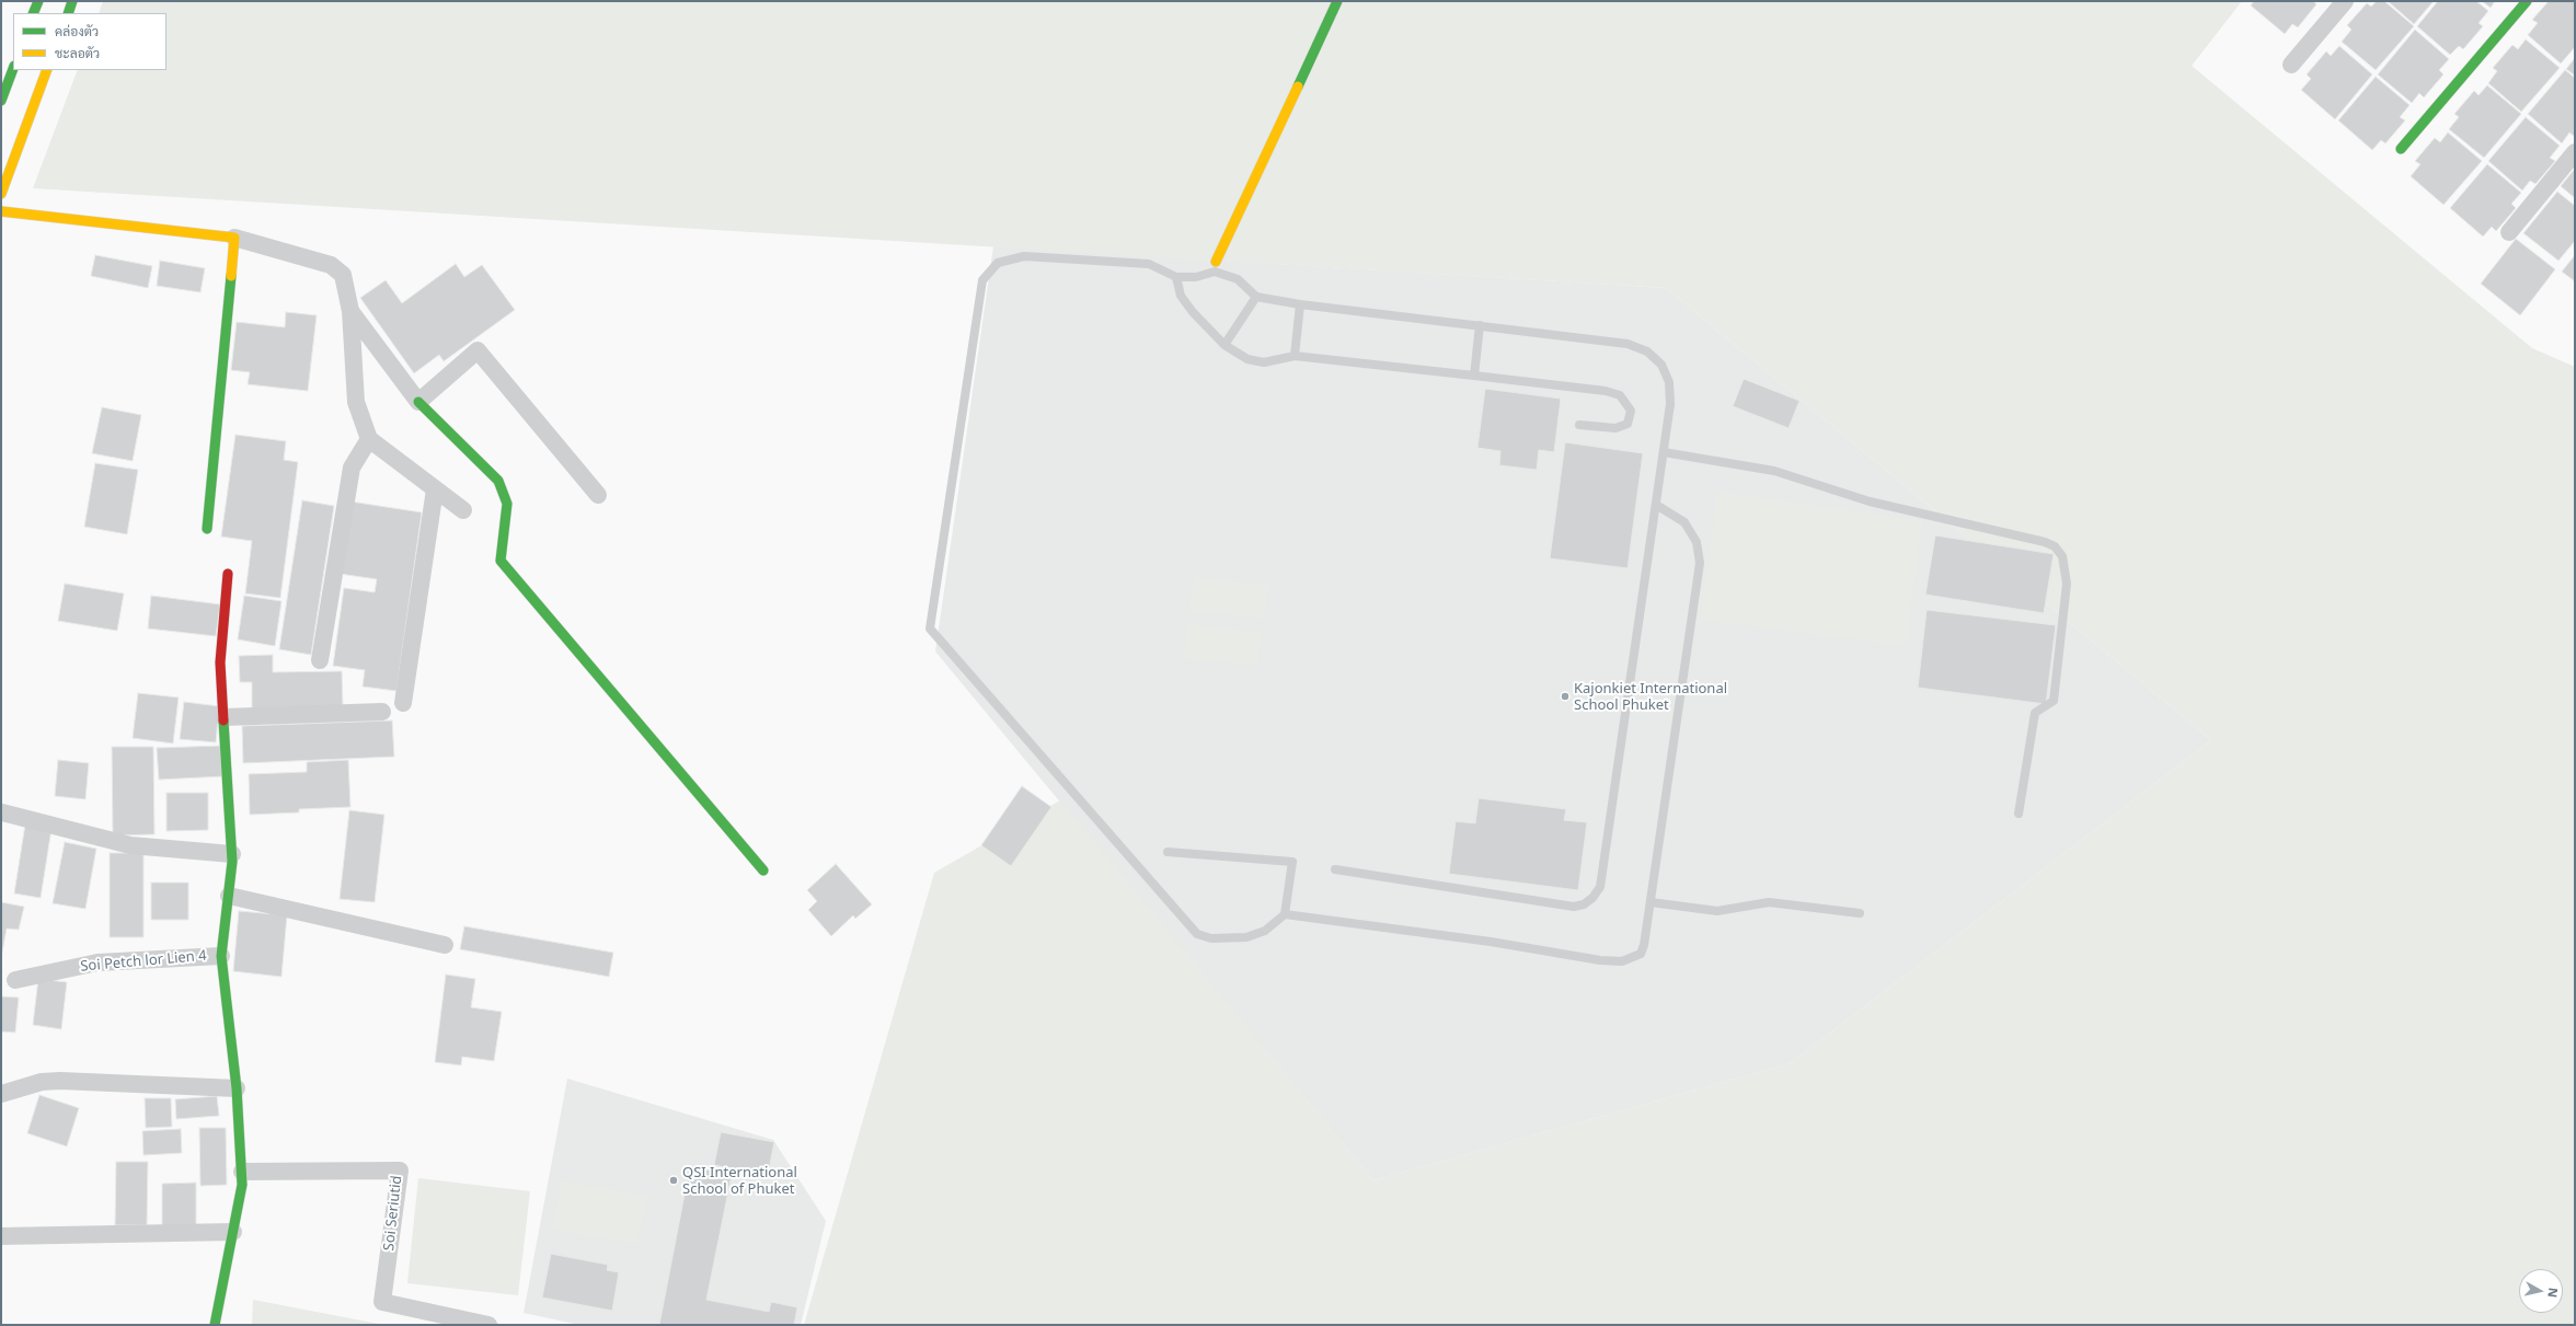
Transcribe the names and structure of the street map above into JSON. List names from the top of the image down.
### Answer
{
  "streets": {
    "street": ["Soi Petch lor Lien 4", "Soi Seriutid"]
  },
  "places": ["Kajonkiet International School Phuket", "QSI International School of Phuket"],
  "legend": ["คล่องตัว", "ชะลอตัว"],
  "north": "right"
}
